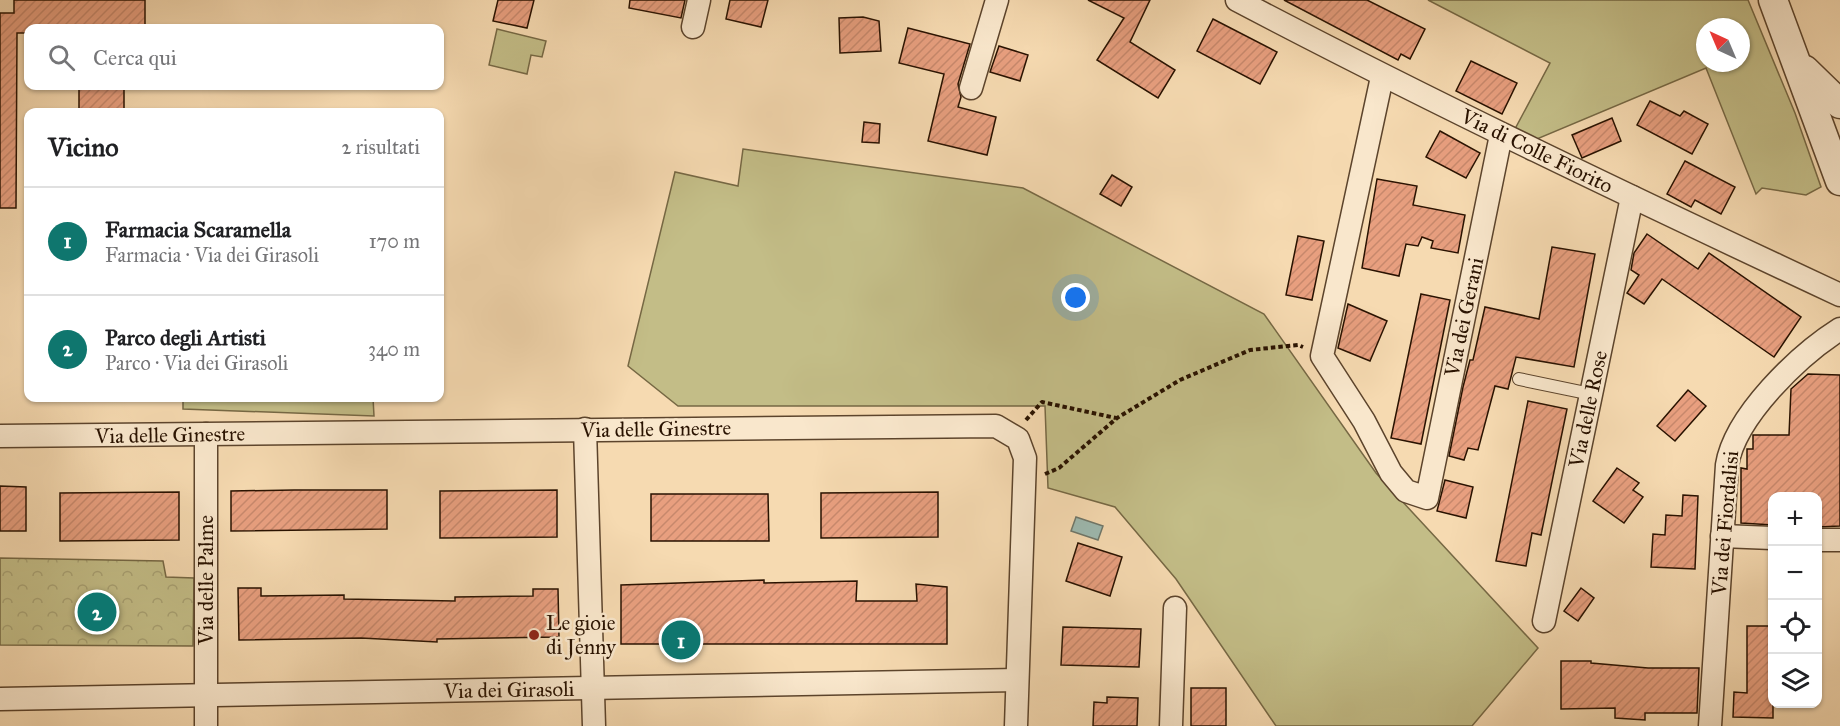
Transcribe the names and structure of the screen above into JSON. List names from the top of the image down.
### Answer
{
  "streets": {
    "street": [
      "Via di Colle Fiorito",
      "Via dei Gerani",
      "Via delle Rose",
      "Via delle Ginestre",
      "Via dei Fiordalisi",
      "Via delle Palme",
      "Via dei Girasoli"
    ]
  },
  "crossings": [
    ["Via di Colle Fiorito", "Via dei Gerani"],
    ["Via di Colle Fiorito", "Via delle Rose"],
    ["Via delle Ginestre", "Via delle Palme"],
    ["Via delle Palme", "Via dei Girasoli"]
  ],
  "places": ["Le gioie di Jenny"],
  "north": "top left",
  "page": {
    "search": "Cerca qui",
    "heading": ["Vicino", "2 risultati"],
    "list": [
      {
        "mark": "1",
        "name": "Farmacia Scaramella",
        "note": "Farmacia · Via dei Girasoli",
        "value": "170 m"
      },
      {
        "mark": "2",
        "name": "Parco degli Artisti",
        "note": "Parco · Via dei Girasoli",
        "value": "340 m"
      }
    ],
    "map_buttons": ["+", "−"],
    "pins": ["2", "1"]
  }
}
